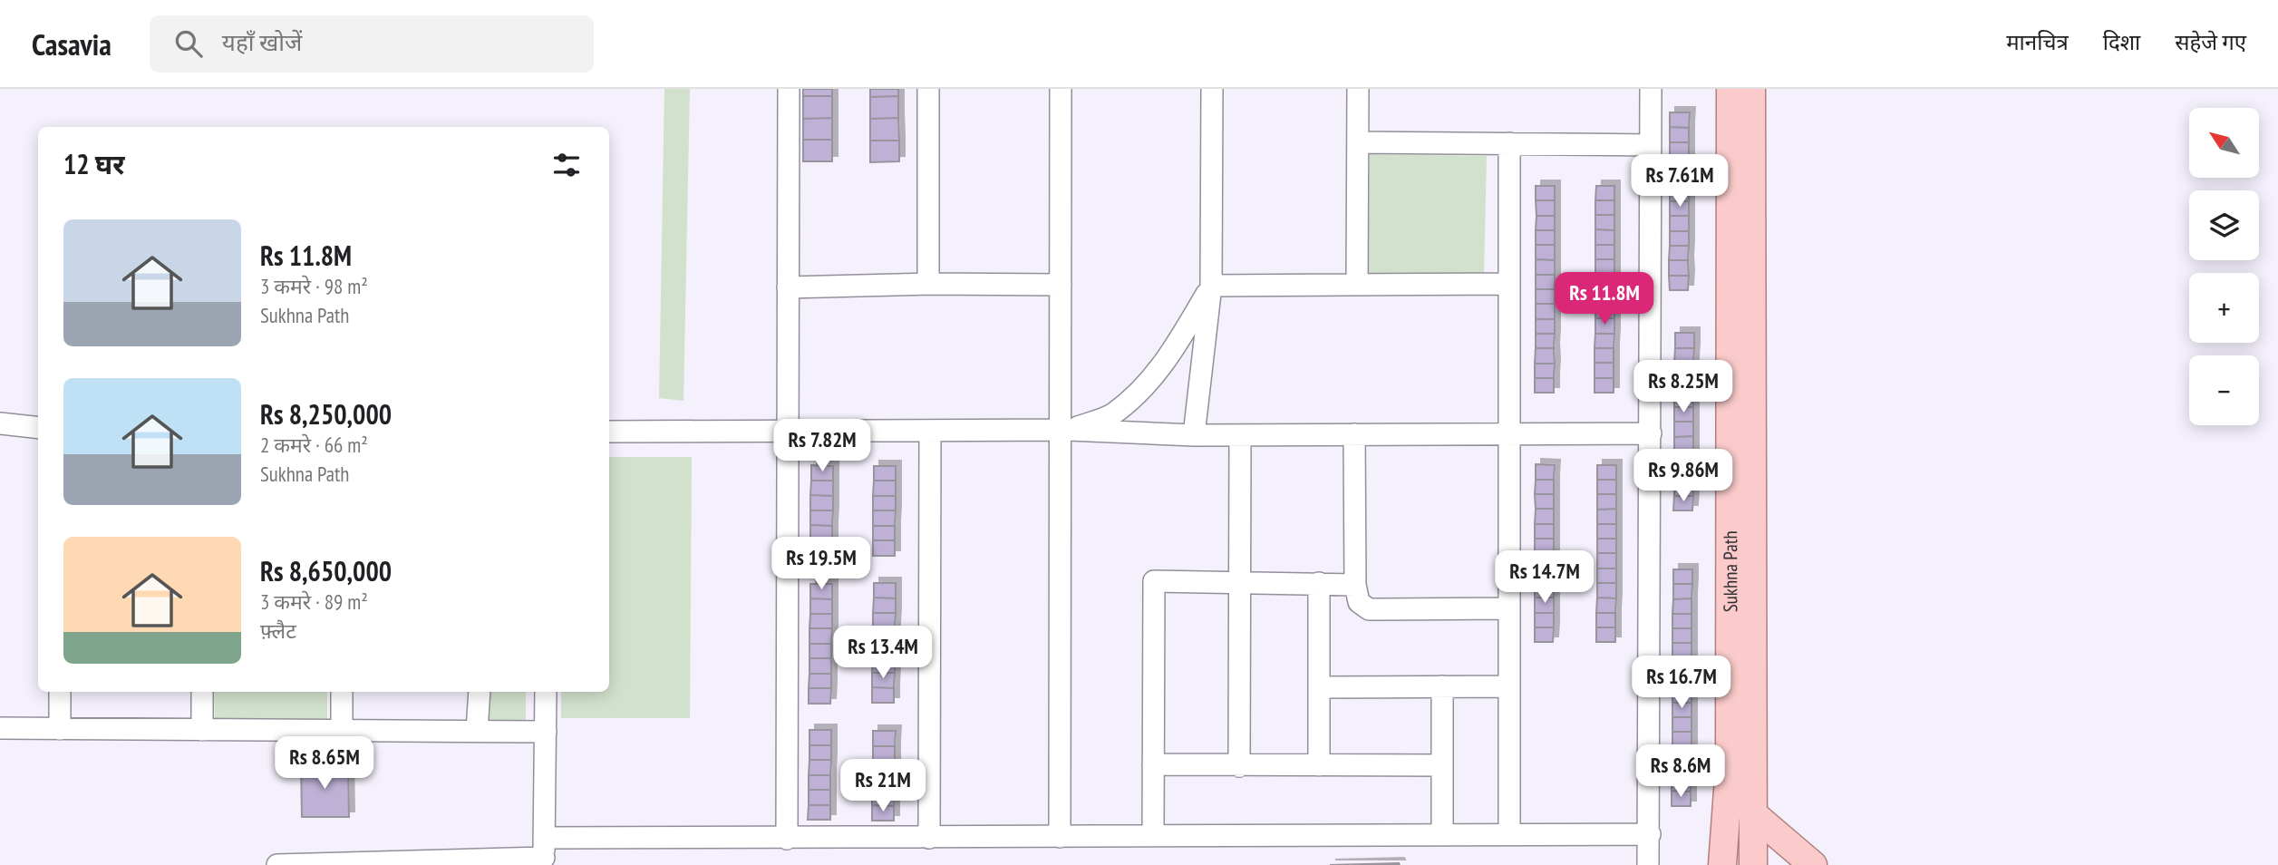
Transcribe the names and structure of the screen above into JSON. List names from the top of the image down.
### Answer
{
  "streets": {
    "main road": ["Sukhna Path"]
  },
  "north": "top left",
  "page": {
    "header": "Casavia",
    "search": "यहाँ खोजें",
    "nav": ["मानचित्र", "दिशा", "सहेजे गए"],
    "map_buttons": ["+", "−"],
    "heading": "12 घर",
    "price": [
      "Rs 7.61M",
      "Rs 11.8M",
      "Rs 8.25M",
      "Rs 7.82M",
      "Rs 9.86M",
      "Rs 19.5M",
      "Rs 14.7M",
      "Rs 13.4M",
      "Rs 16.7M",
      "Rs 8.65M",
      "Rs 8.6M",
      "Rs 21M"
    ],
    "list": [
      {
        "name": "Rs 11.8M",
        "note": "3 कमरे · 98 m² · Sukhna Path"
      },
      {
        "name": "Rs 8,250,000",
        "note": "2 कमरे · 66 m² · Sukhna Path"
      },
      {
        "name": "Rs 8,650,000",
        "note": "3 कमरे · 89 m² · फ़्लैट"
      }
    ]
  }
}
